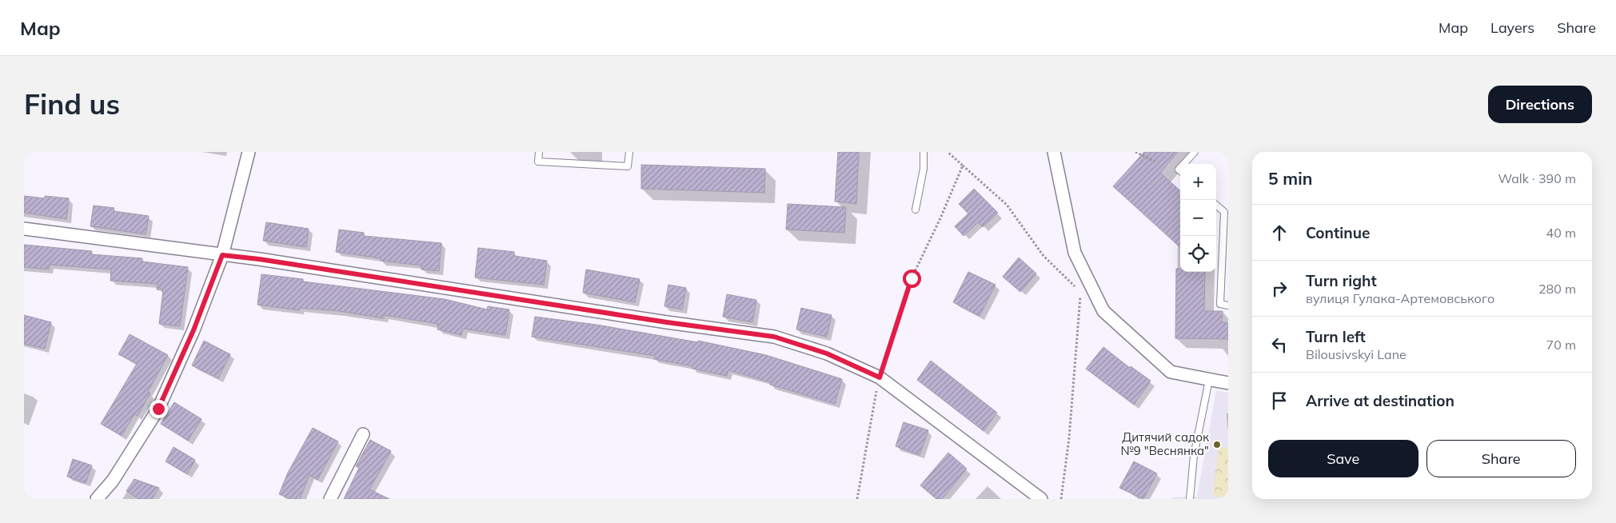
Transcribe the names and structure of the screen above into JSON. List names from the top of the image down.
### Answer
{
  "places": ["Дитячий садок №9 \"Веснянка\""],
  "page": {
    "header": "Map",
    "nav": ["Map", "Layers", "Share"],
    "buttons": [
      "Directions",
      ["Save", "Share"]
    ],
    "title": "Find us",
    "heading": ["5 min", "Walk · 390 m"],
    "map_buttons": ["+", "−"],
    "list": [
      ["Continue", "40 m"],
      ["Turn right", "вулиця Гулака-Артемовського", "280 m"],
      ["Turn left", "Bilousivskyi Lane", "70 m"],
      "Arrive at destination"
    ]
  }
}
